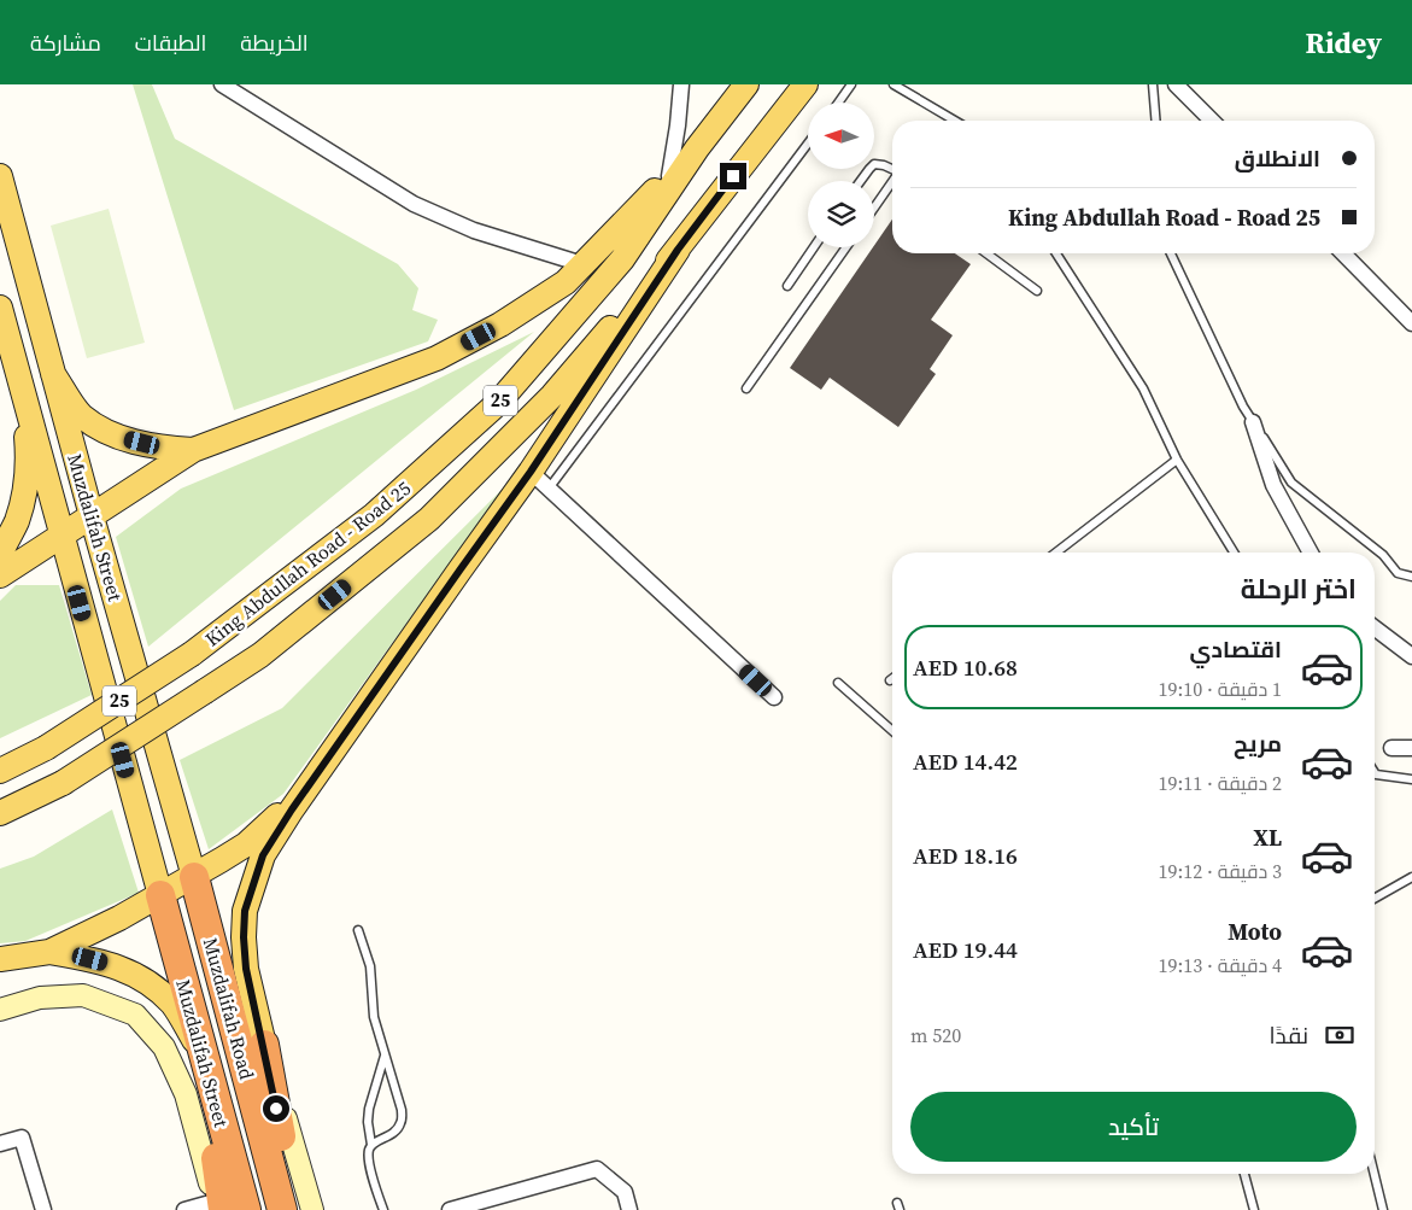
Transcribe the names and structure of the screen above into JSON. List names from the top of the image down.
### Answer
{
  "streets": {
    "highway": ["Muzdalifah Street", "Muzdalifah Road"],
    "main road": ["25", "King Abdullah Road - Road 25"]
  },
  "crossings": [
    ["Muzdalifah Street", "Muzdalifah Road"]
  ],
  "north": "left",
  "page": {
    "header": "Ridey",
    "nav": ["الخريطة", "الطبقات", "مشاركة"],
    "banner": ["الانطلاق", "King Abdullah Road - Road 25"],
    "heading": "اختر الرحلة",
    "list": [
      {
        "name": "اقتصادي",
        "note": "1 دقيقة · 19:10",
        "value": "AED 10.68"
      },
      {
        "name": "مريح",
        "note": "2 دقيقة · 19:11",
        "value": "AED 14.42"
      },
      {
        "name": "XL",
        "note": "3 دقيقة · 19:12",
        "value": "AED 18.16"
      },
      {
        "name": "Moto",
        "note": "4 دقيقة · 19:13",
        "value": "AED 19.44"
      }
    ],
    "pay": ["نقدًا", "520 m"],
    "buttons": "تأكيد"
  }
}
